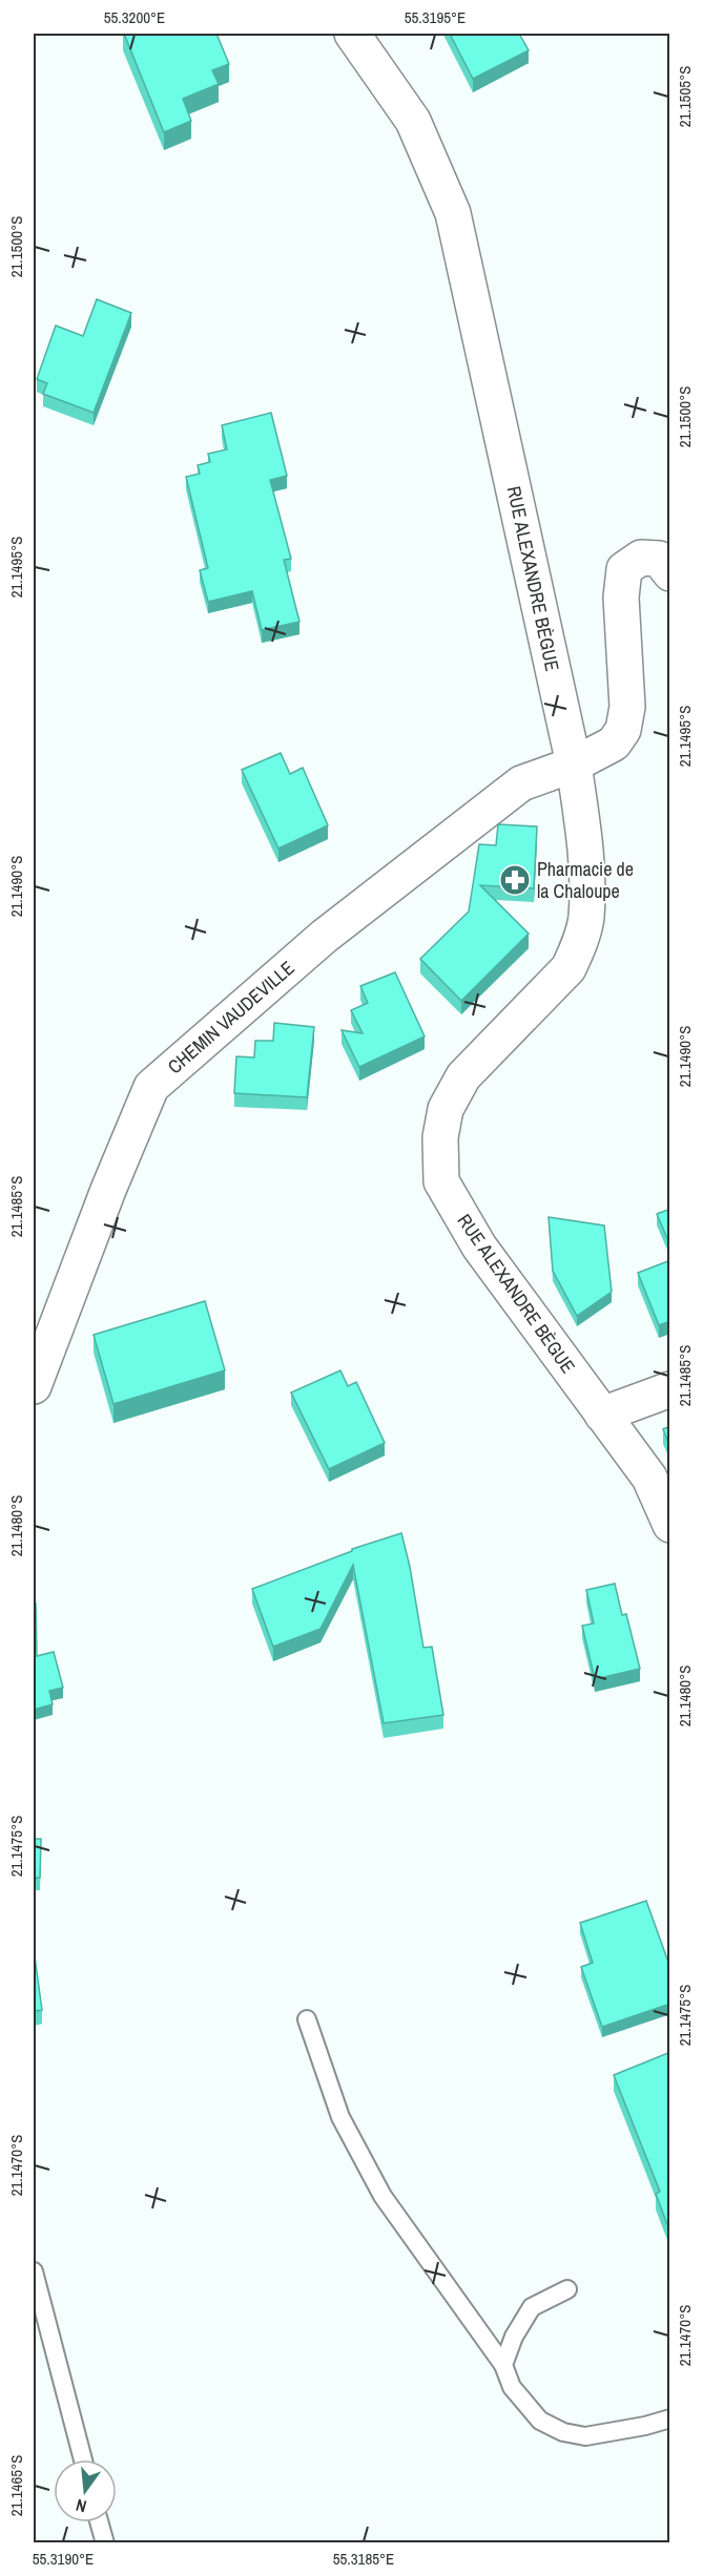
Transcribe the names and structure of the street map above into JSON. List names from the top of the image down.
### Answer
{
  "streets": {
    "main road": ["RUE ALEXANDRE BÈGUE", "CHEMIN VAUDEVILLE"]
  },
  "crossings": [
    ["RUE ALEXANDRE BÈGUE", "CHEMIN VAUDEVILLE"]
  ],
  "places": {
    "pharmacy": ["Pharmacie de la Chaloupe"]
  },
  "north": "bottom",
  "coordinates": [
    "55.3200°E",
    "55.3195°E",
    "21.1505°S",
    "21.1500°S",
    "21.1495°S",
    "21.1490°S",
    "21.1485°S",
    "21.1480°S",
    "21.1475°S",
    "21.1470°S",
    "21.1465°S",
    "55.3190°E",
    "55.3185°E"
  ]
}
